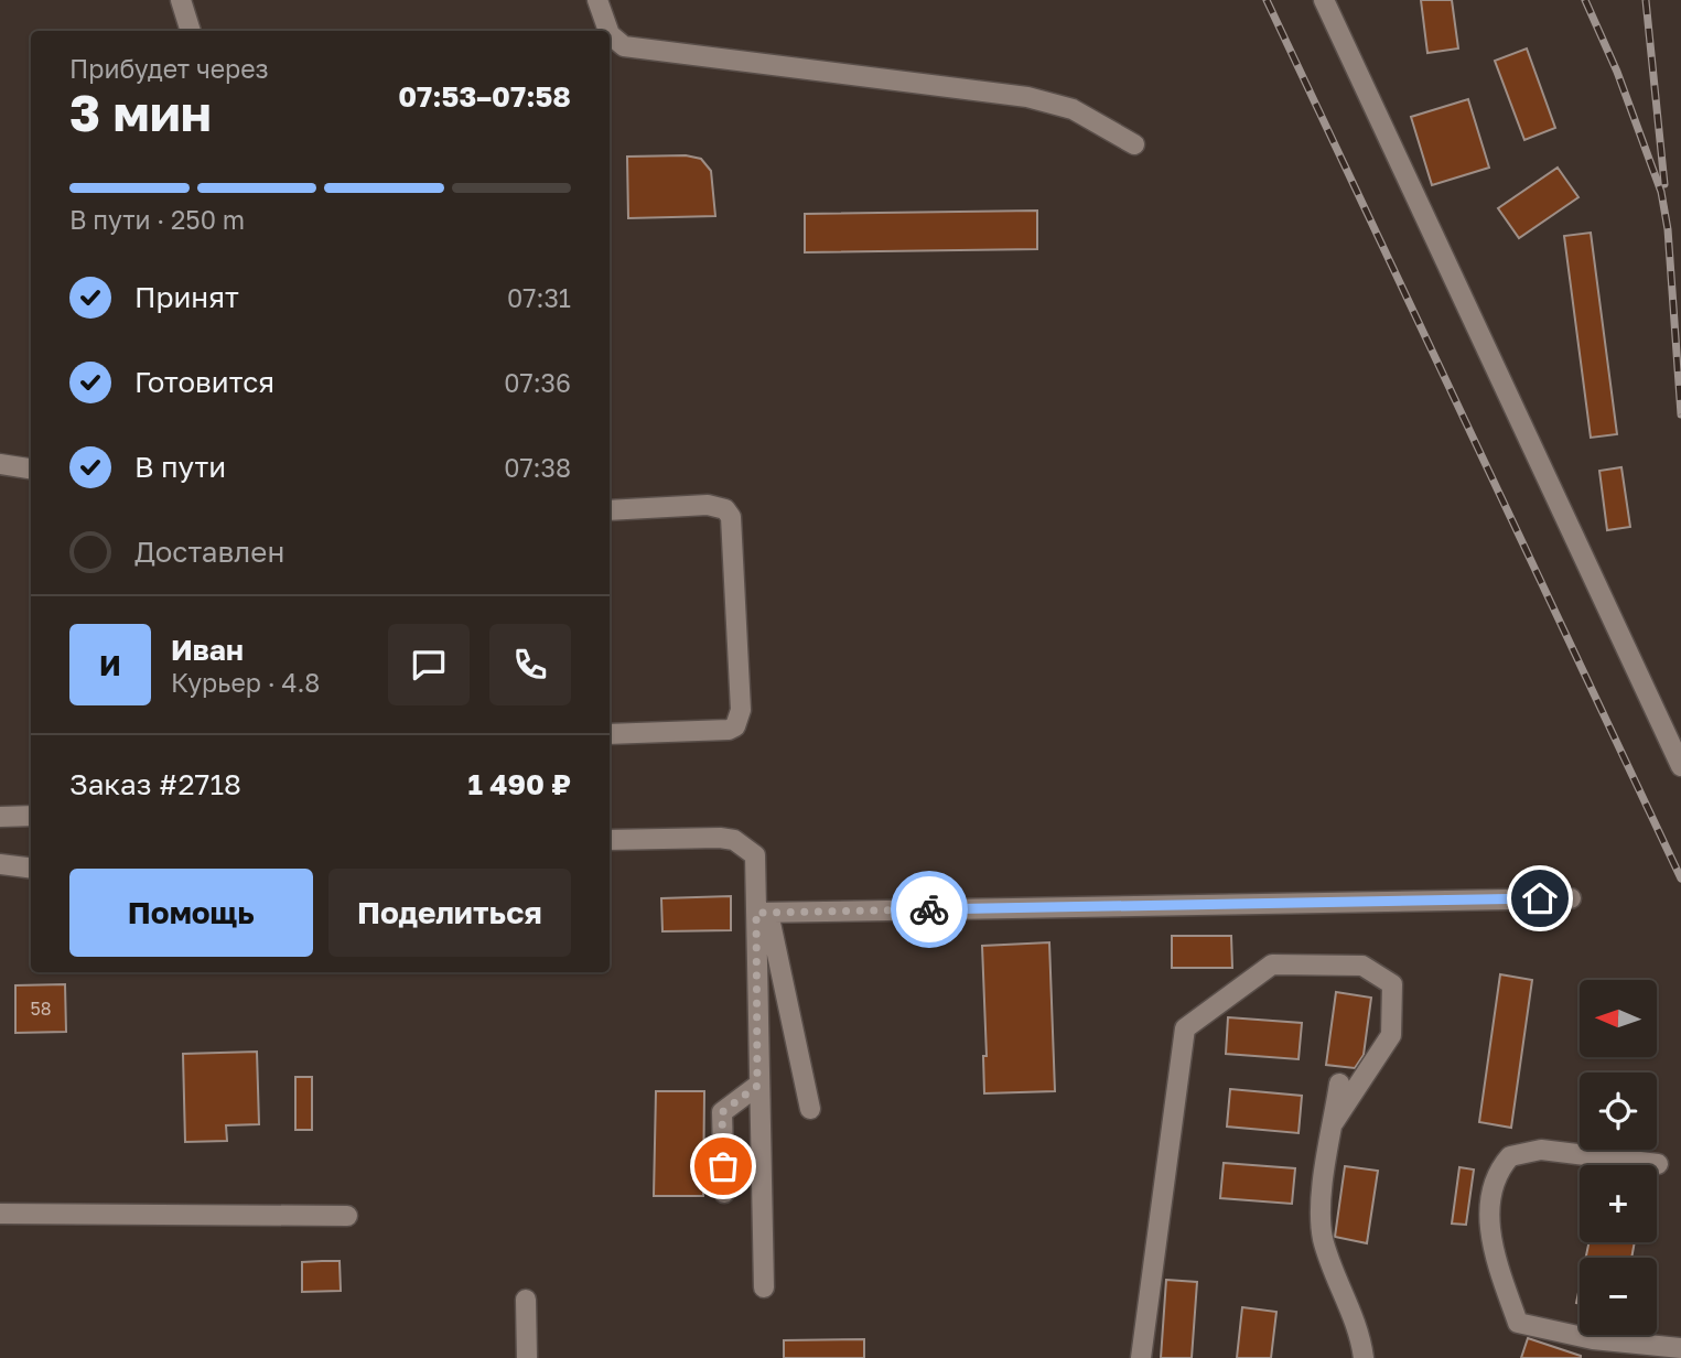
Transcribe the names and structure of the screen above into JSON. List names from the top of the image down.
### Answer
{
  "house_numbers": ["58"],
  "north": "left",
  "page": {
    "heading": ["3 мин", "Прибудет через", "07:53–07:58"],
    "panel": [
      "Иван",
      "Курьер · 4.8",
      "Заказ #2718",
      "1 490 ₽"
    ],
    "bar": "В пути · 250 m",
    "list": [
      ["Принят", "07:31"],
      ["Готовится", "07:36"],
      ["В пути", "07:38"],
      "Доставлен"
    ],
    "round": "И",
    "buttons": ["Помощь", "Поделиться"],
    "map_buttons": ["+", "−"]
  }
}
